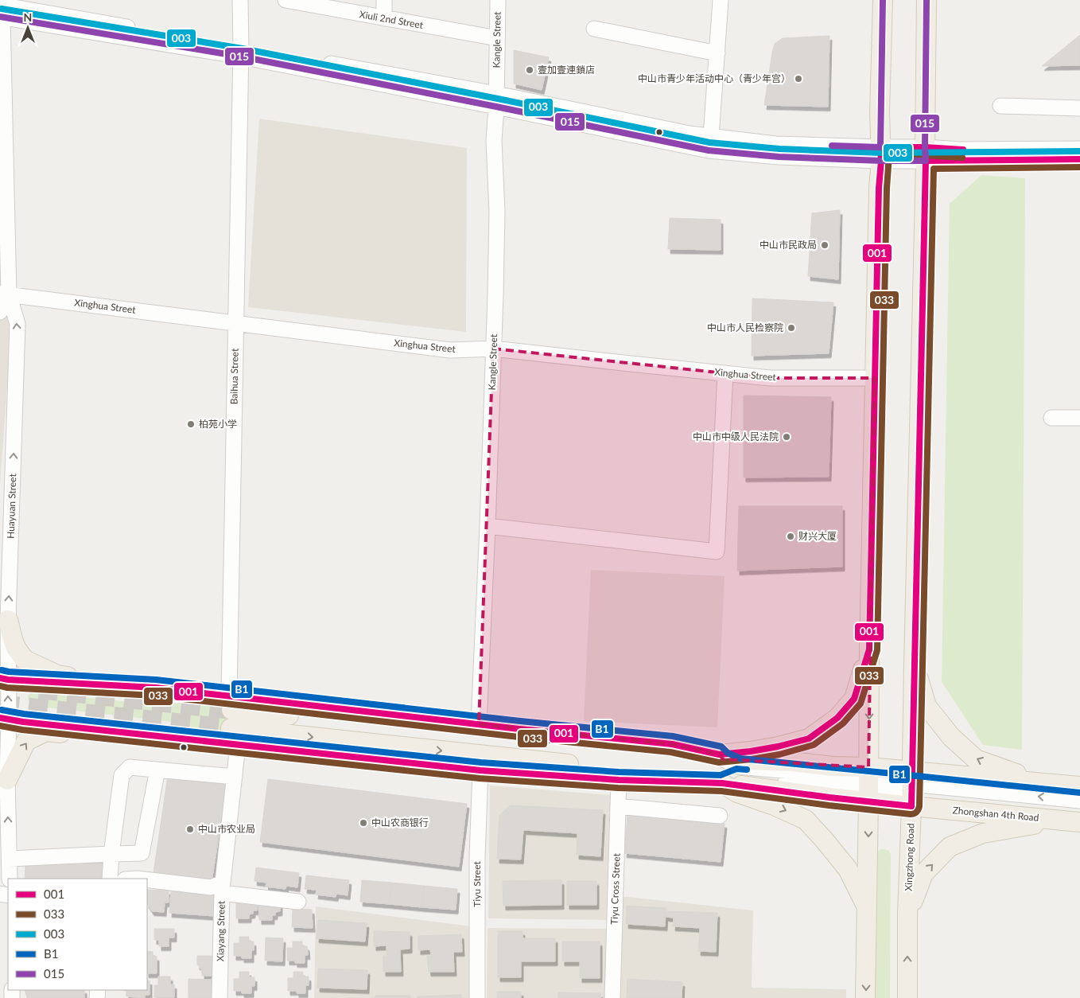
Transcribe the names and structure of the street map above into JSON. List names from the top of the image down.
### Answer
{
  "streets": {
    "main road": ["Zhongshan 4th Road", "Xingzhong Road"],
    "street": [
      "Xiuli 2nd Street",
      "Kangle Street",
      "Xinghua Street",
      "Baihua Street",
      "Huayuan Street",
      "Tiyu Street",
      "Tiyu Cross Street",
      "Xiayang Street"
    ]
  },
  "crossings": [
    ["Xiuli 2nd Street", "Kangle Street"],
    ["Kangle Street", "Xinghua Street"],
    ["Xinghua Street", "Baihua Street"],
    ["Xinghua Street", "Huayuan Street"],
    ["Zhongshan 4th Road", "Xingzhong Road"]
  ],
  "one_way": ["Huayuan Street"],
  "places": [
    "壹加壹連鎖店",
    "中山市青少年活动中心（青少年宫）",
    "中山市民政局",
    "中山市人民检察院",
    "柏苑小学",
    "中山市中级人民法院",
    "财兴大厦",
    "中山农商银行",
    "中山市农业局"
  ],
  "lines": [
    "transit line 015",
    "transit line 003",
    "transit line 001",
    "transit line 033",
    "transit line B1"
  ],
  "legend": [
    "001",
    "033",
    "003",
    "B1",
    "015"
  ],
  "north": "top"
}
